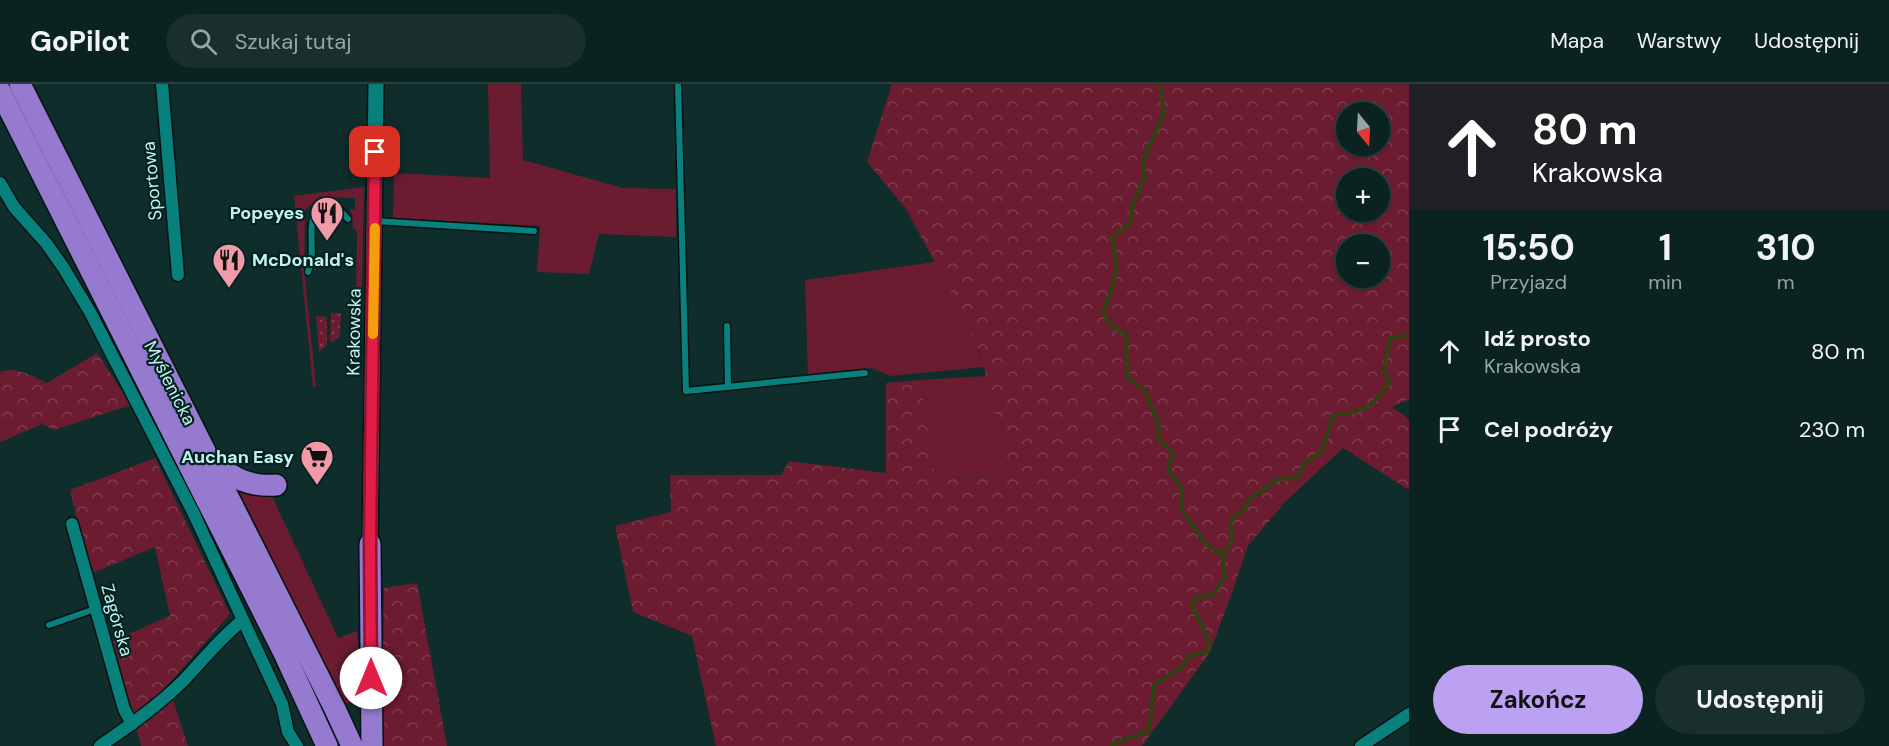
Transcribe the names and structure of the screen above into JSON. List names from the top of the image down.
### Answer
{
  "streets": {
    "highway": ["Myślenicka"],
    "street": ["Sportowa", "Krakowska", "Zagórska"]
  },
  "places": {
    "restaurant": ["Popeyes", "McDonald's"],
    "supermarket": ["Auchan Easy"]
  },
  "north": "bottom",
  "page": {
    "header": "GoPilot",
    "search": "Szukaj tutaj",
    "nav": ["Mapa", "Warstwy", "Udostępnij"],
    "turn": ["80 m", "Krakowska"],
    "map_buttons": ["+", "−"],
    "eta": [
      "15:50",
      "Przyjazd",
      "1",
      "min",
      "310",
      "m"
    ],
    "list": [
      {
        "name": "Idź prosto",
        "note": "Krakowska",
        "value": "80 m"
      },
      {
        "name": "Cel podróży",
        "value": "230 m"
      }
    ],
    "buttons": ["Zakończ", "Udostępnij"]
  }
}
